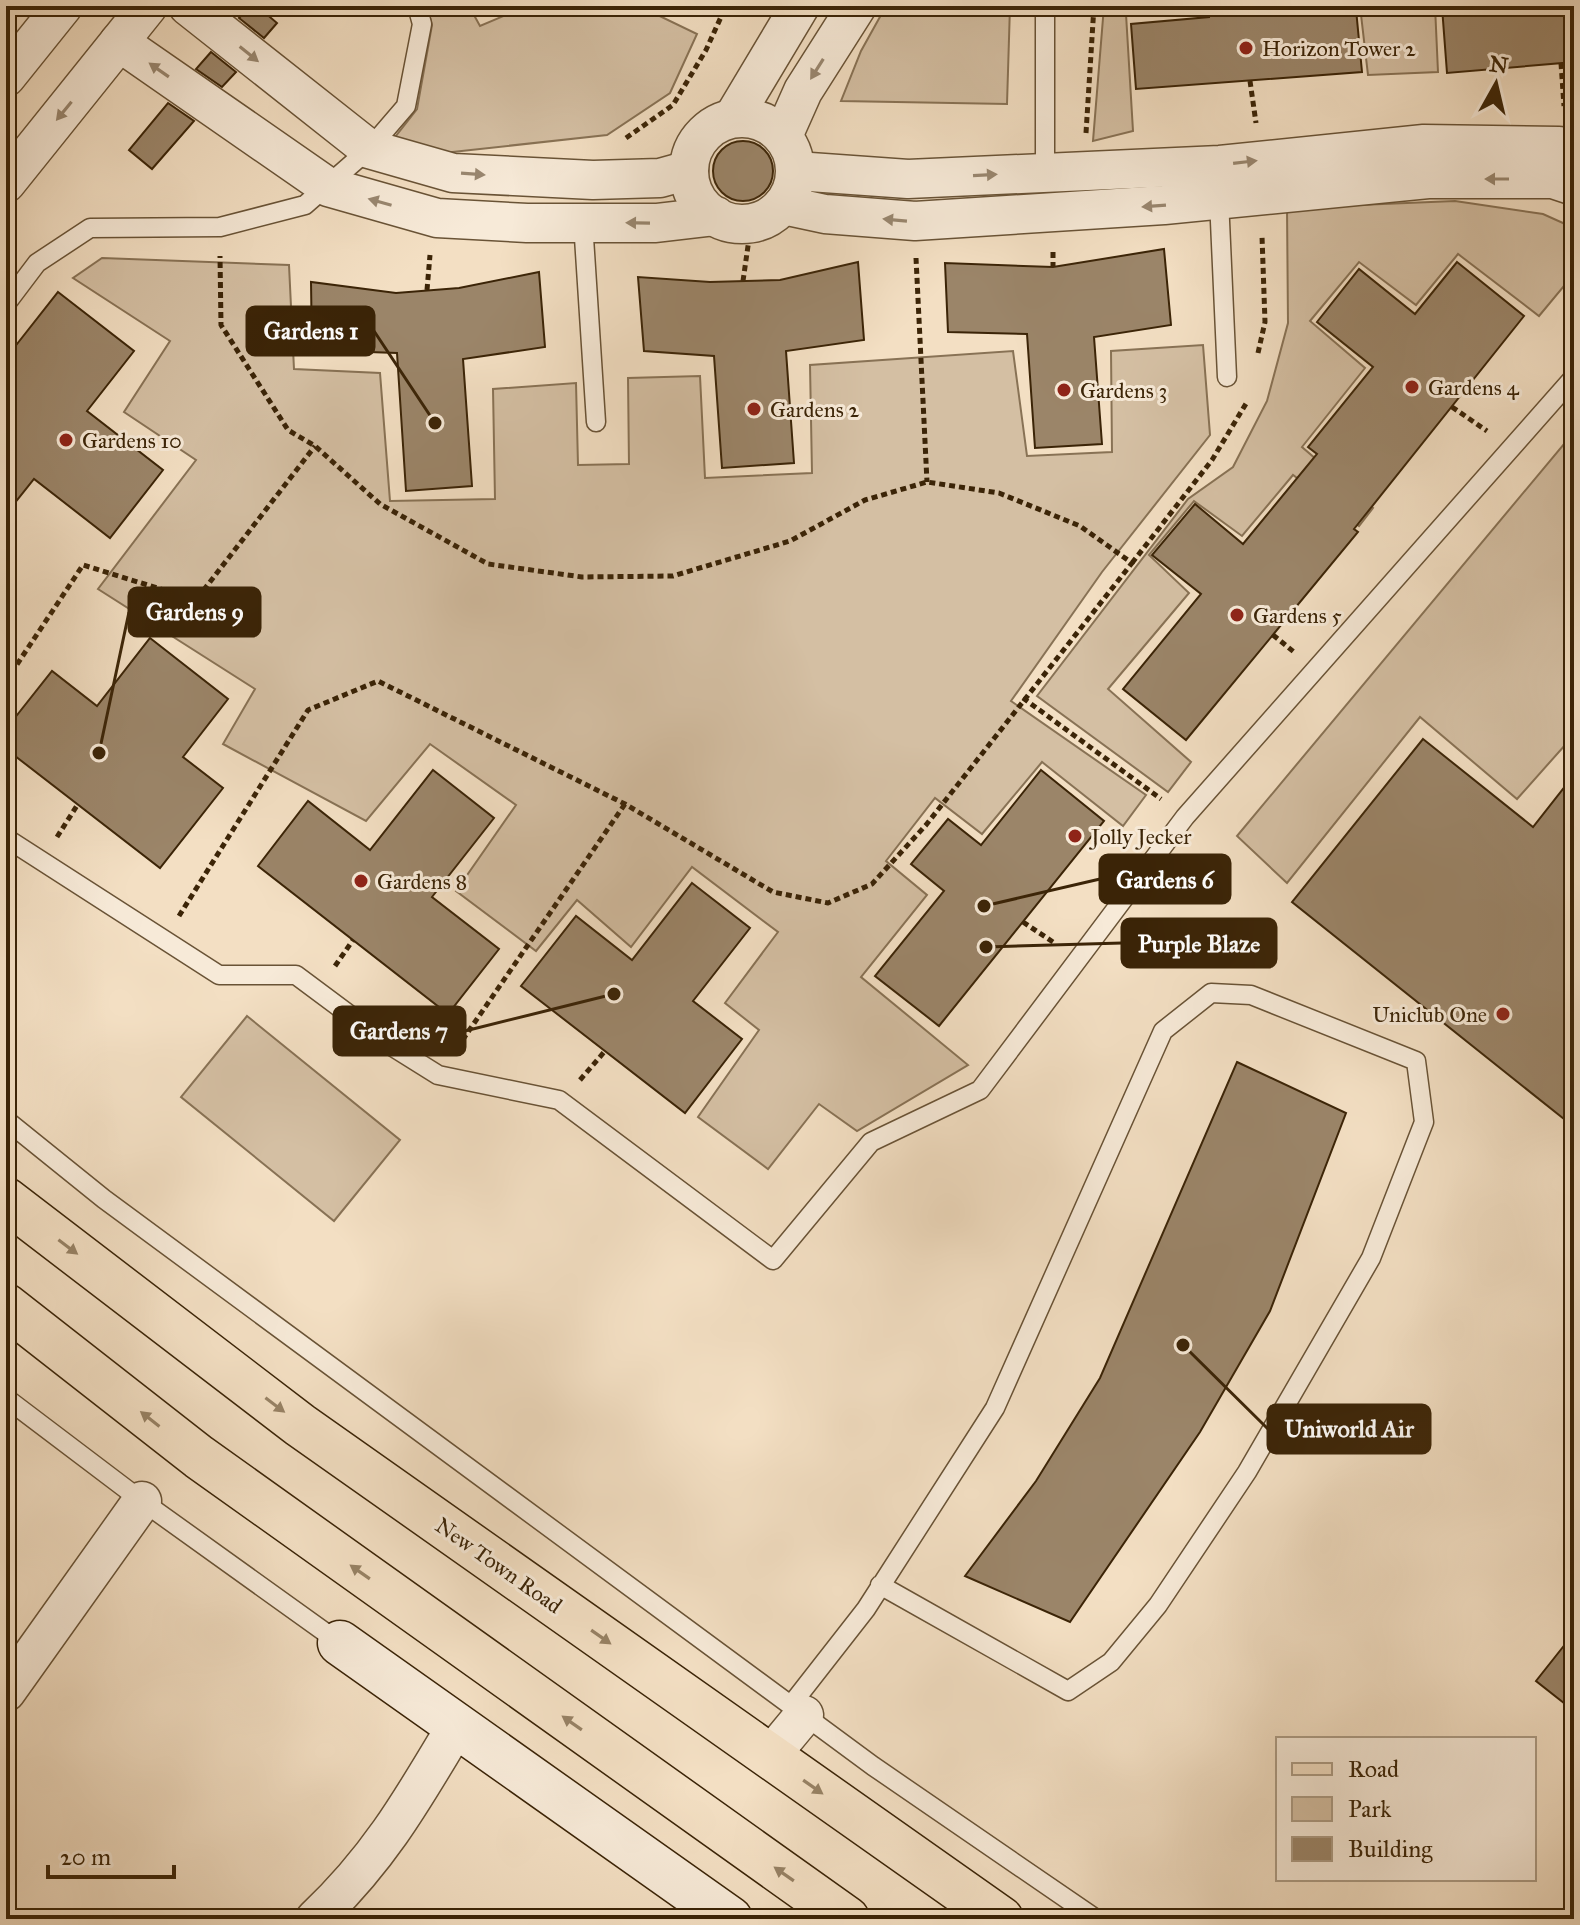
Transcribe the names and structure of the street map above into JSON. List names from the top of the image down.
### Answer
{
  "streets": {
    "main road": ["New Town Road"]
  },
  "places": [
    "Horizon Tower 2",
    "Gardens 4",
    "Gardens 3",
    "Gardens 2",
    "Gardens 1",
    "Gardens 10",
    "Gardens 5",
    "Gardens 9",
    "Jolly Jecker",
    "Gardens 8",
    "Gardens 6",
    "Purple Blaze",
    "Gardens 7",
    "Uniclub One",
    "Uniworld Air"
  ],
  "legend": ["Road", "Park", "Building"],
  "scale_bar": "20 m",
  "north": "top"
}
